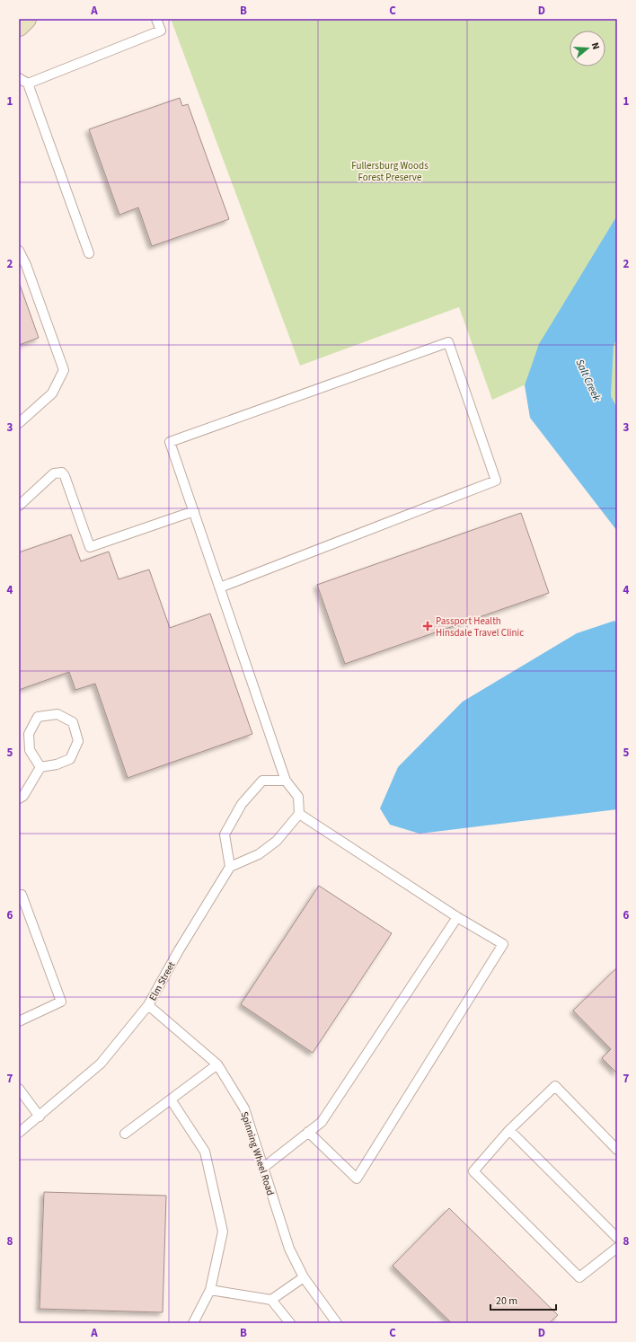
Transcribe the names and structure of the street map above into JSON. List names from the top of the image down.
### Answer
{
  "streets": {
    "lane": ["Elm Street", "Spinning Wheel Road"]
  },
  "crossings": [
    ["Elm Street", "Spinning Wheel Road"]
  ],
  "water": ["Salt Creek"],
  "parks": ["Fullersburg Woods Forest Preserve"],
  "places": {
    "health": ["Passport Health Hinsdale Travel Clinic"]
  },
  "scale_bar": "20 m",
  "north": "right",
  "grid": {
    "columns": [
      "A",
      "B",
      "C",
      "D"
    ],
    "rows": [
      "1",
      "2",
      "3",
      "4",
      "5",
      "6",
      "7",
      "8"
    ]
  }
}
